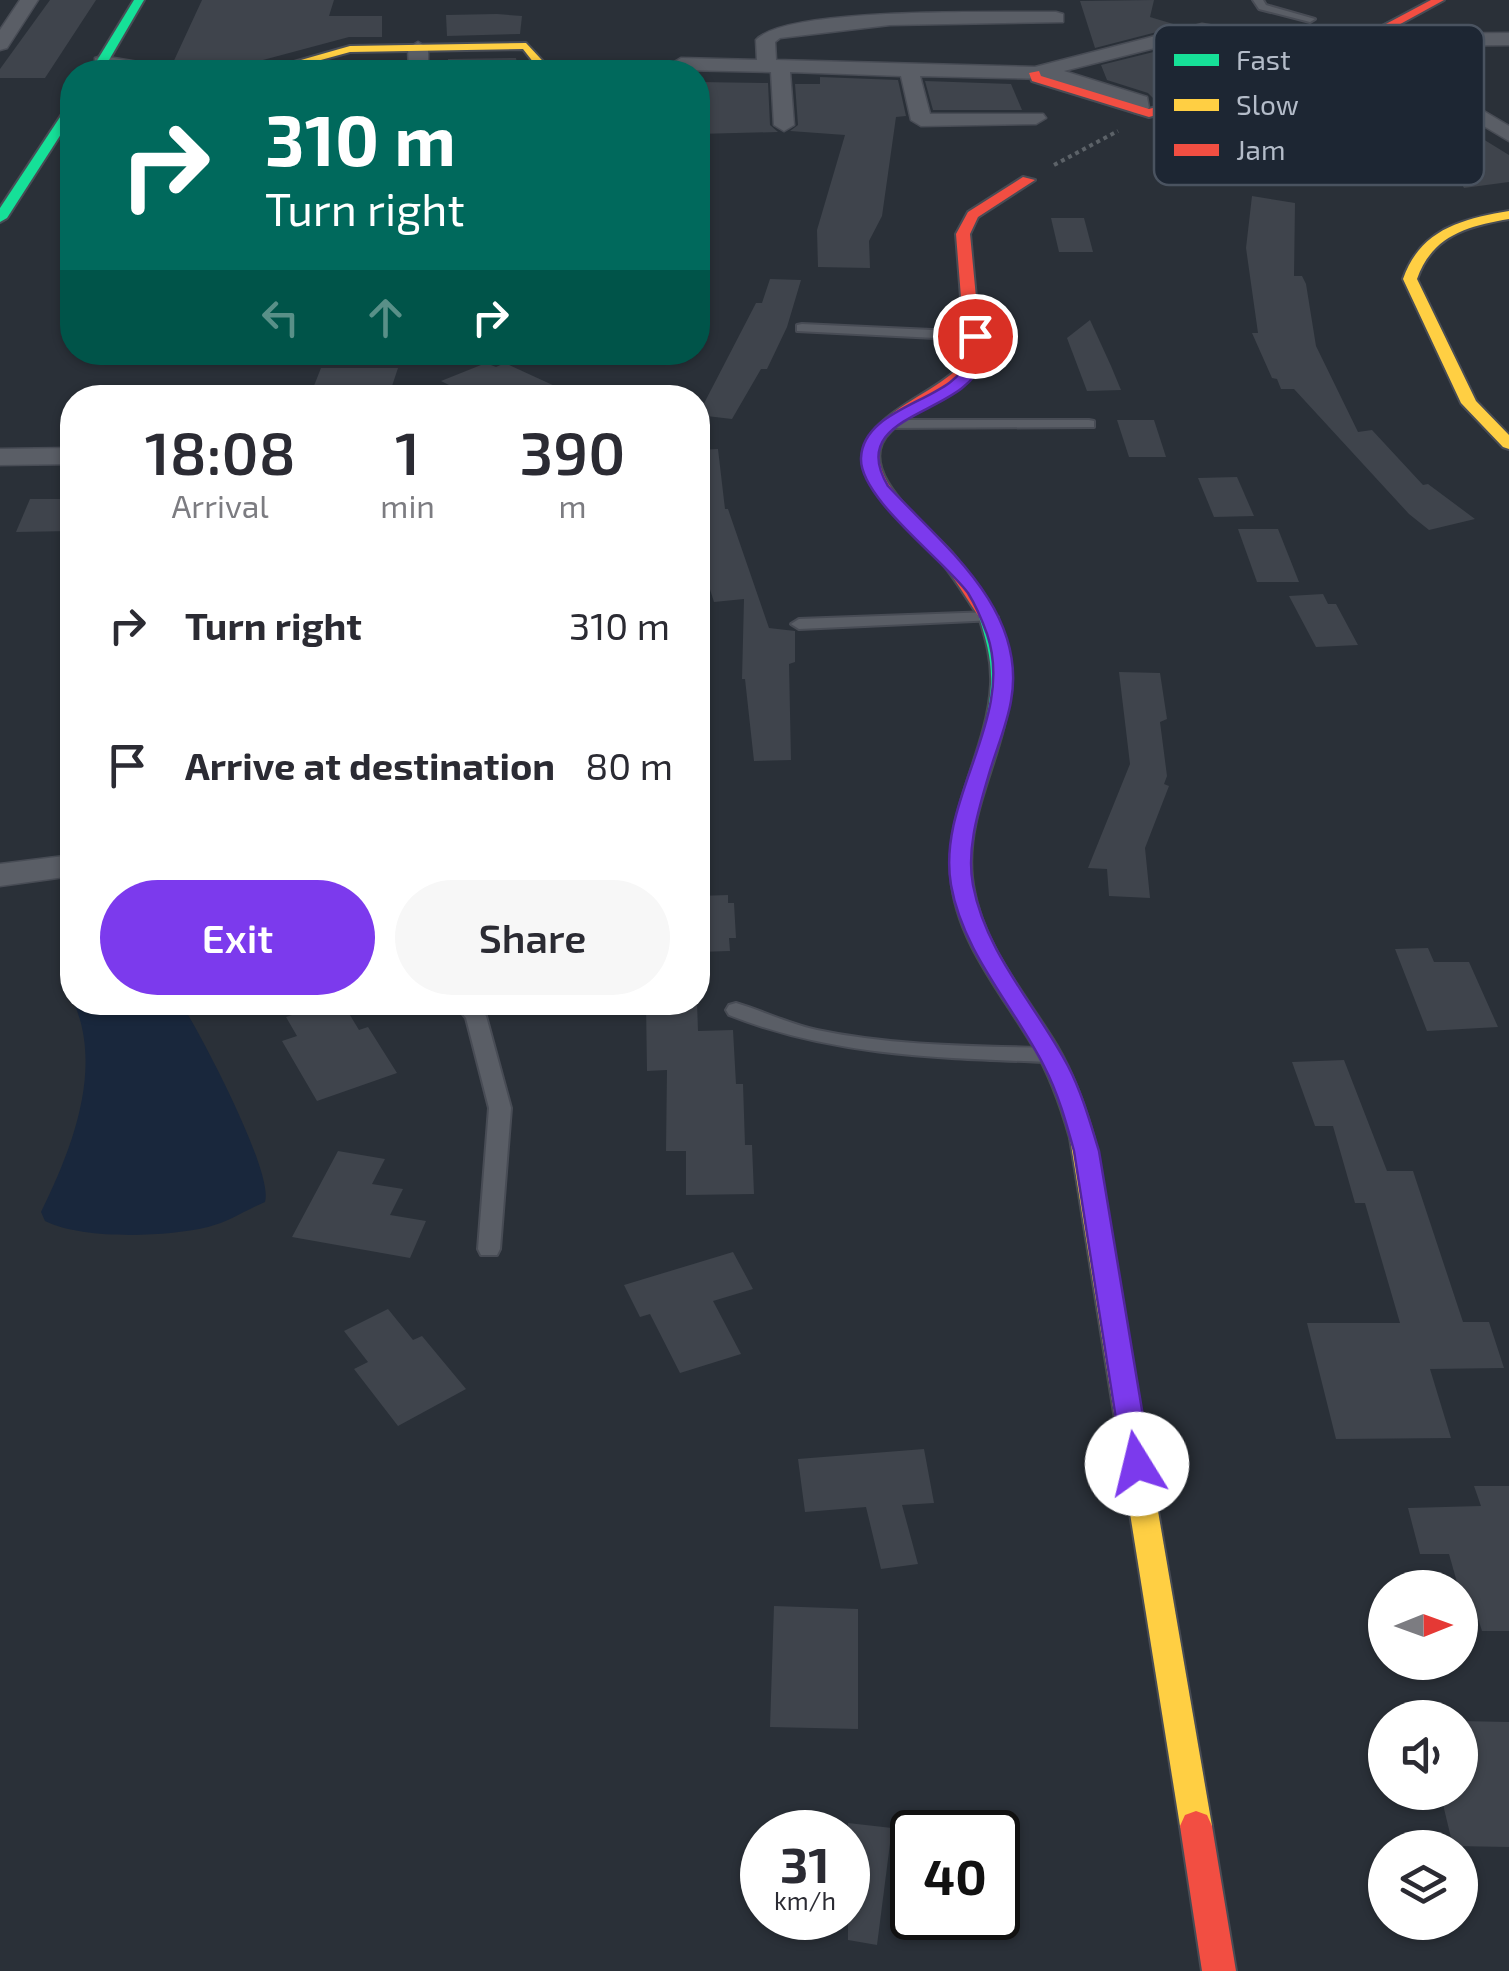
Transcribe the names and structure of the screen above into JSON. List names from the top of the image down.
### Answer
{
  "legend": ["Fast", "Slow", "Jam"],
  "north": "right",
  "page": {
    "turn": ["310 m", "Turn right"],
    "eta": [
      "18:08",
      "Arrival",
      "1",
      "min",
      "390",
      "m"
    ],
    "list": [
      {
        "name": "Turn right",
        "value": "310 m"
      },
      {
        "name": "Arrive at destination",
        "value": "80 m"
      }
    ],
    "buttons": ["Exit", "Share"],
    "speed": "31 km/h",
    "limit": "40"
  }
}
